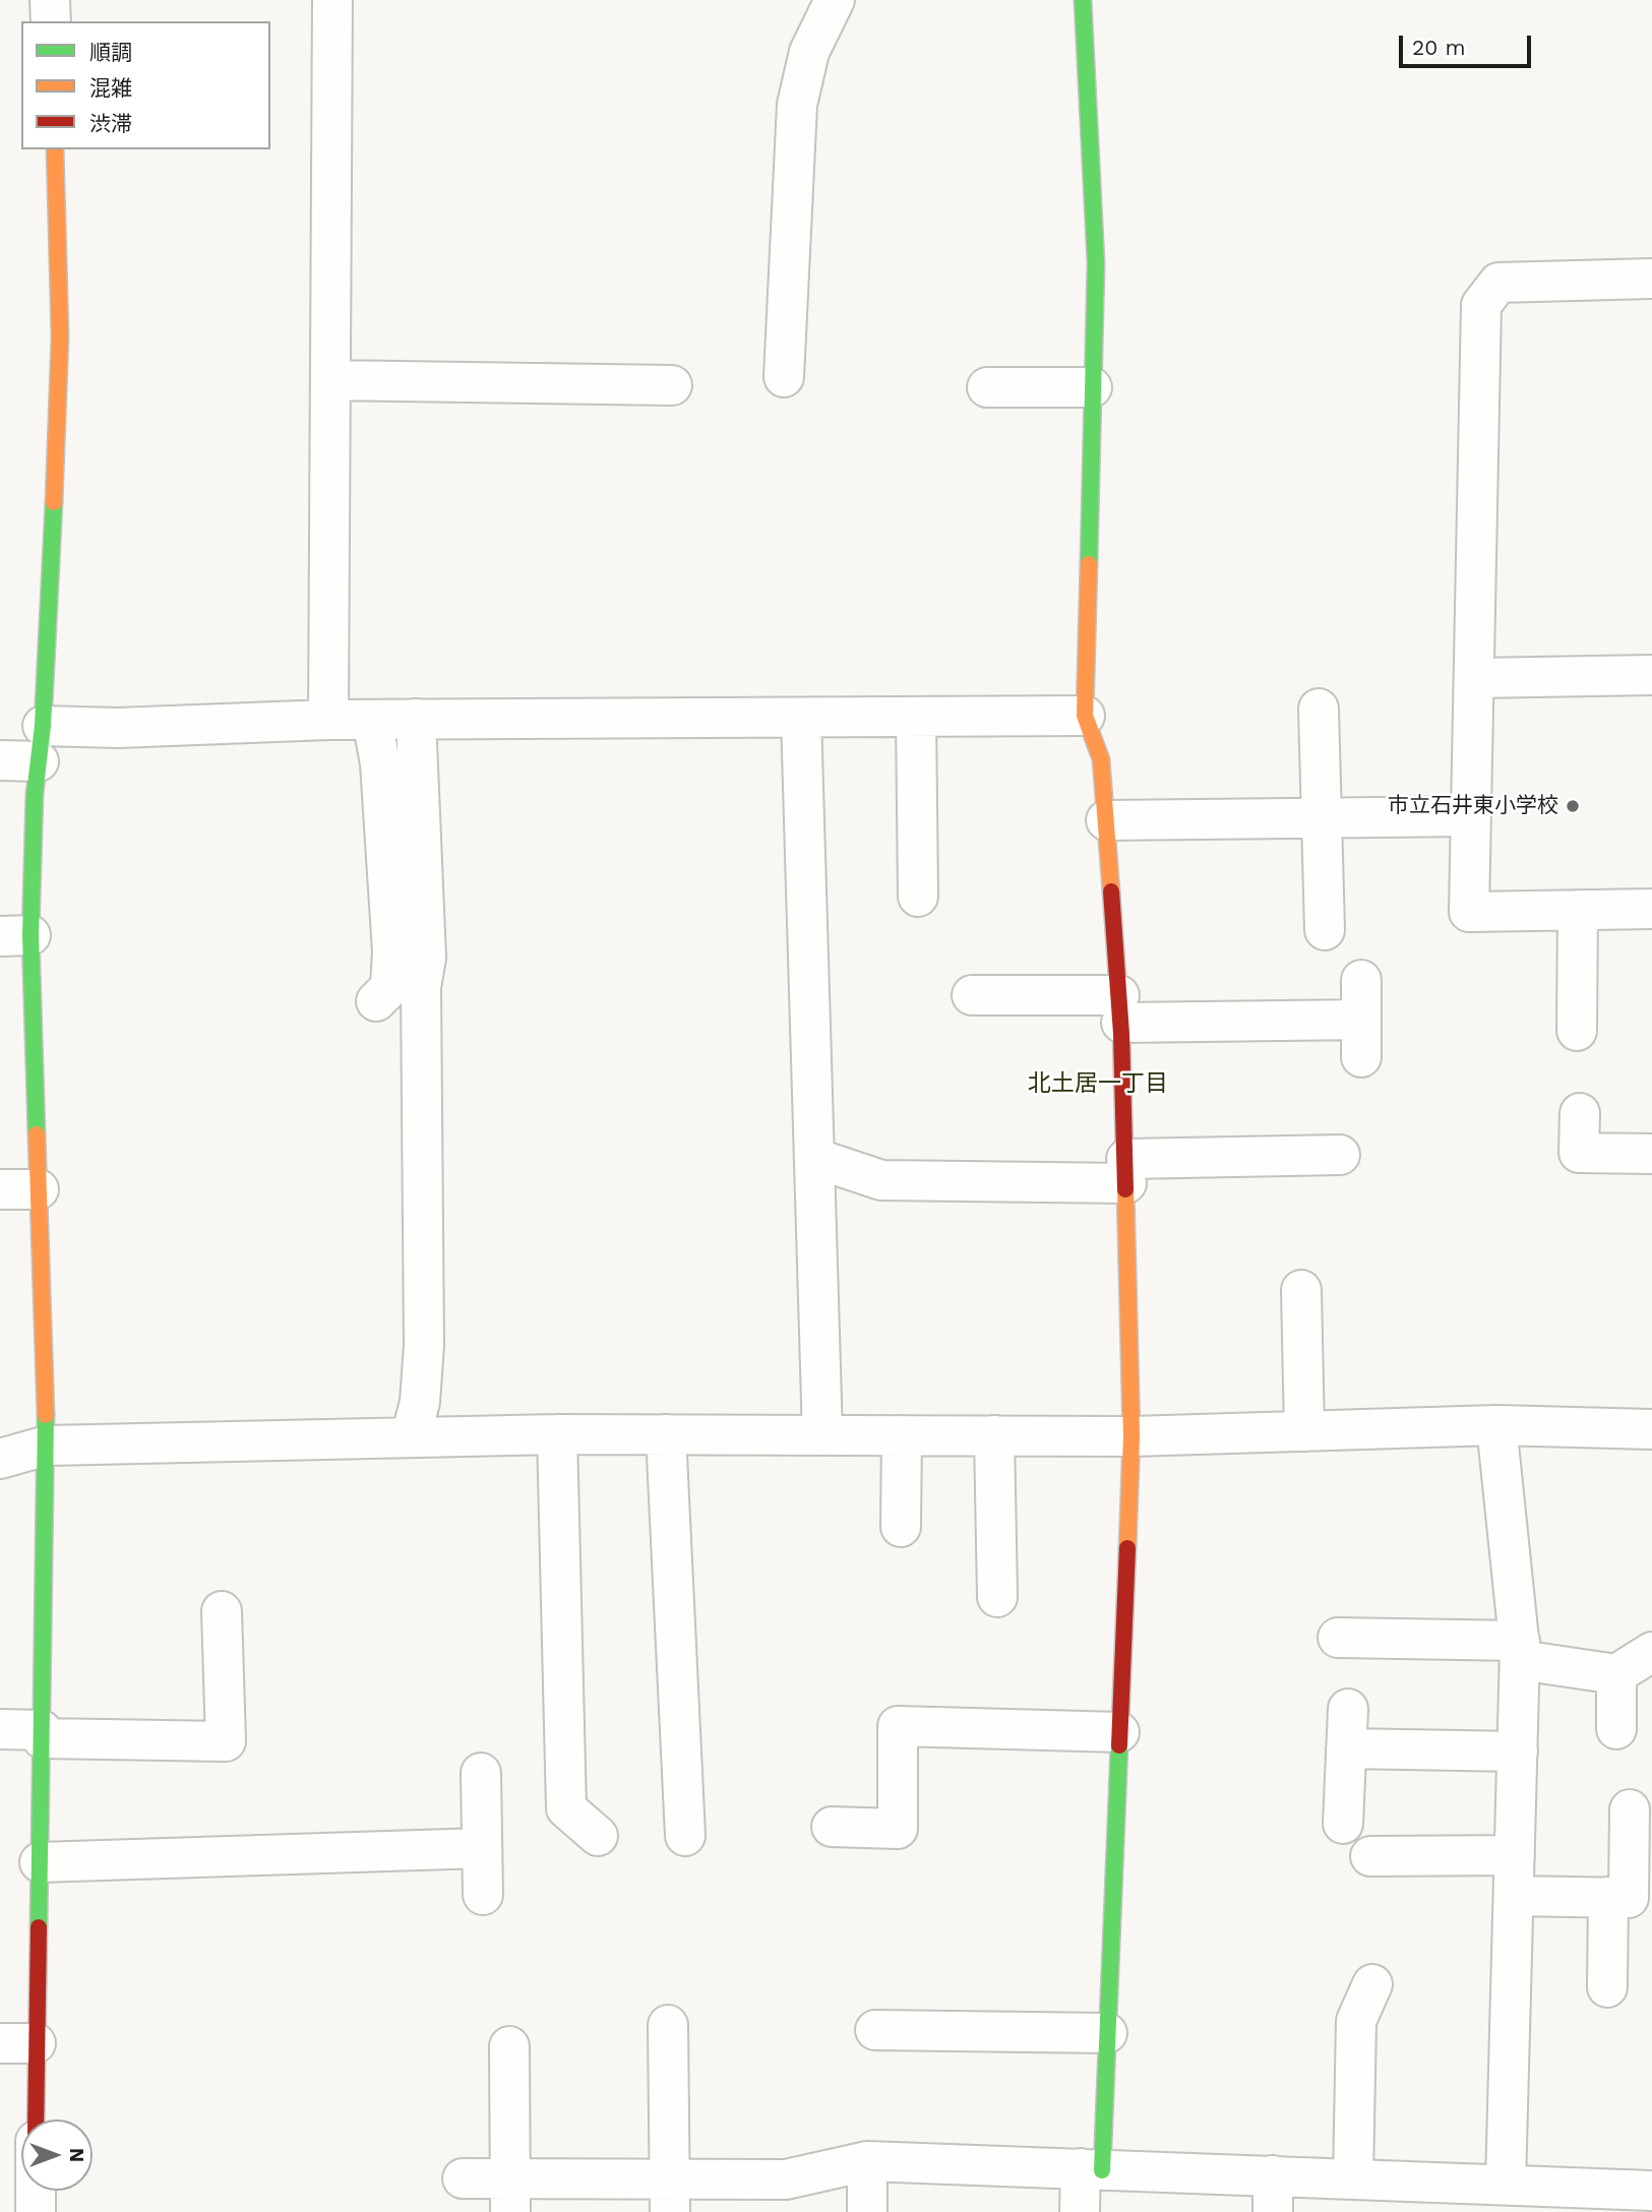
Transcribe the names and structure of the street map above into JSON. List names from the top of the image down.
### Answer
{
  "districts": ["北土居一丁目"],
  "places": ["市立石井東小学校"],
  "legend": ["順調", "混雑", "渋滞"],
  "scale_bar": "20 m",
  "north": "right"
}
